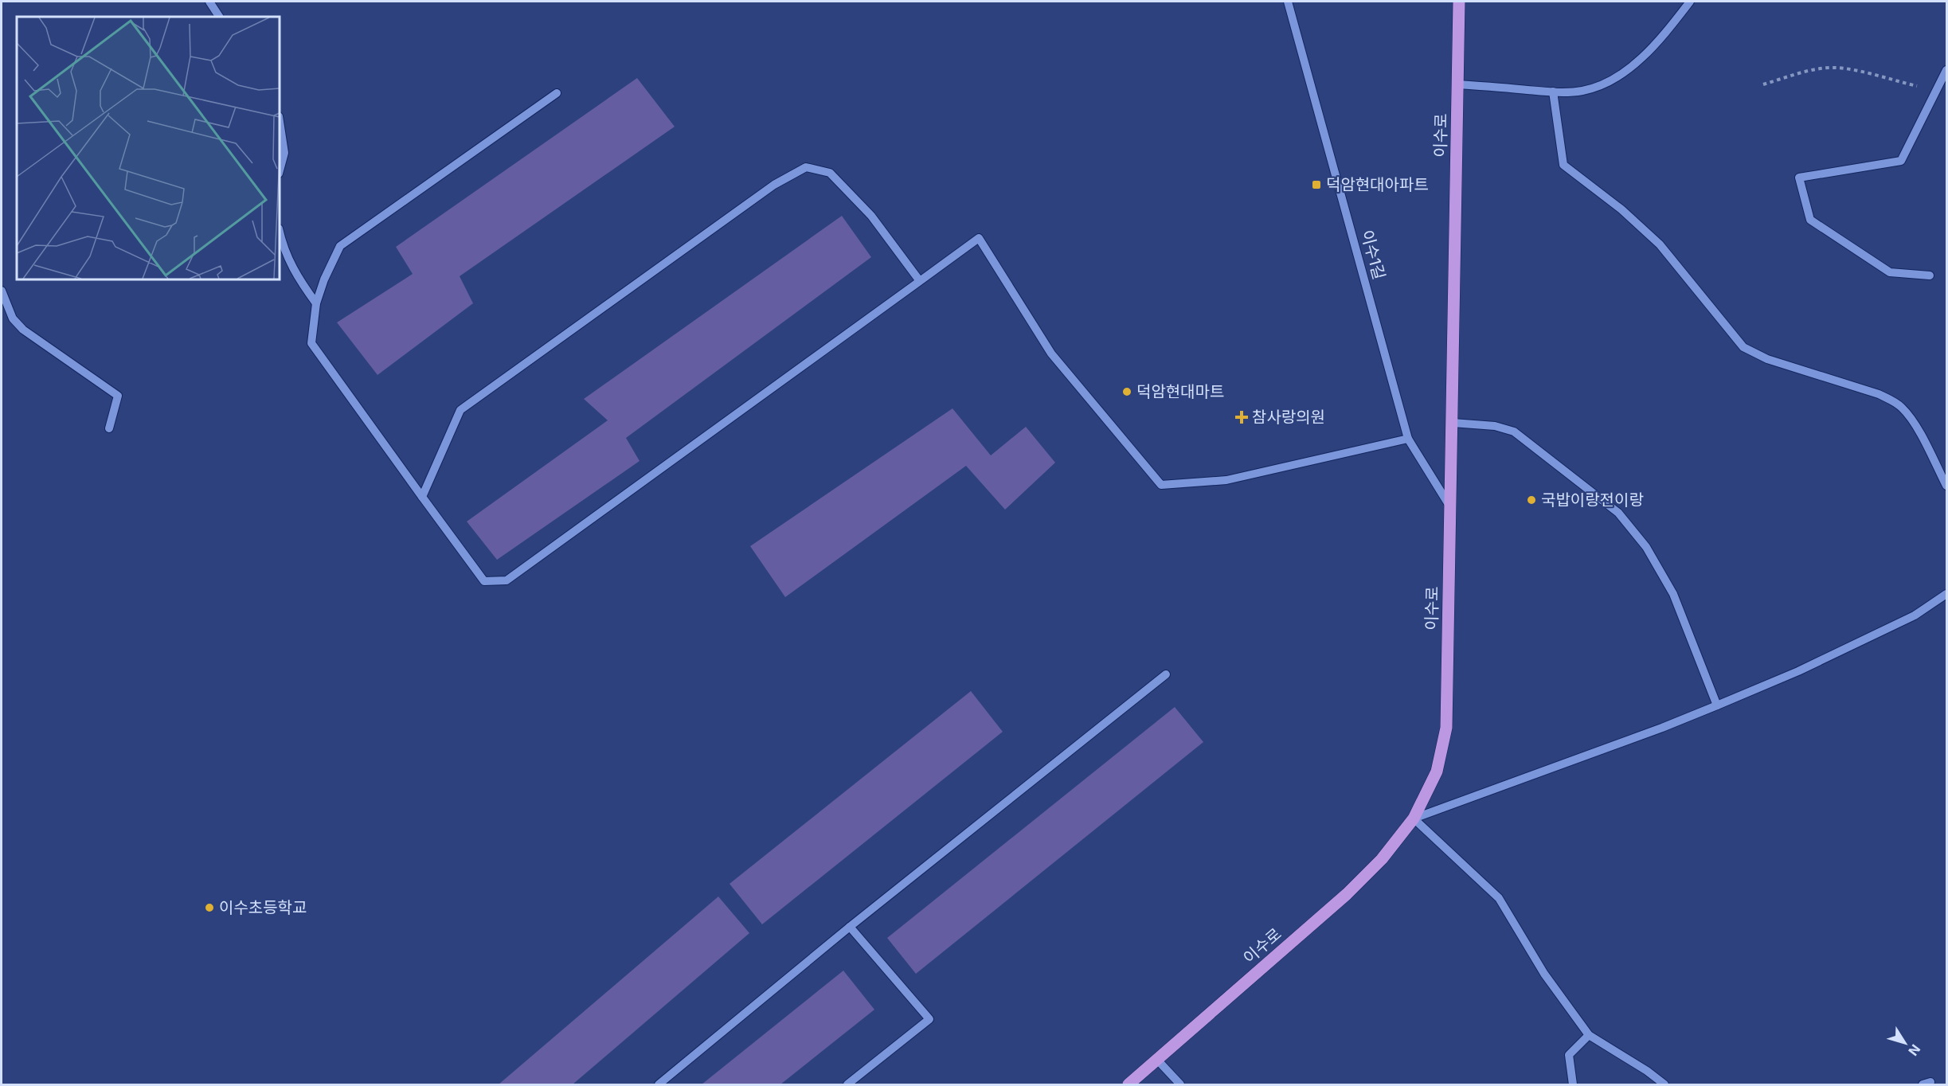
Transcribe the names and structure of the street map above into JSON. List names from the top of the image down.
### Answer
{
  "streets": {
    "main road": ["이수로"],
    "street": ["이수1길"]
  },
  "crossings": [
    ["이수로", "이수1길"]
  ],
  "places": {
    "transit": ["덕암현대아파트"],
    "other": ["덕암현대마트", "국밥이랑전이랑", "이수초등학교"],
    "health": ["참사랑의원"]
  },
  "north": "bottom right"
}
